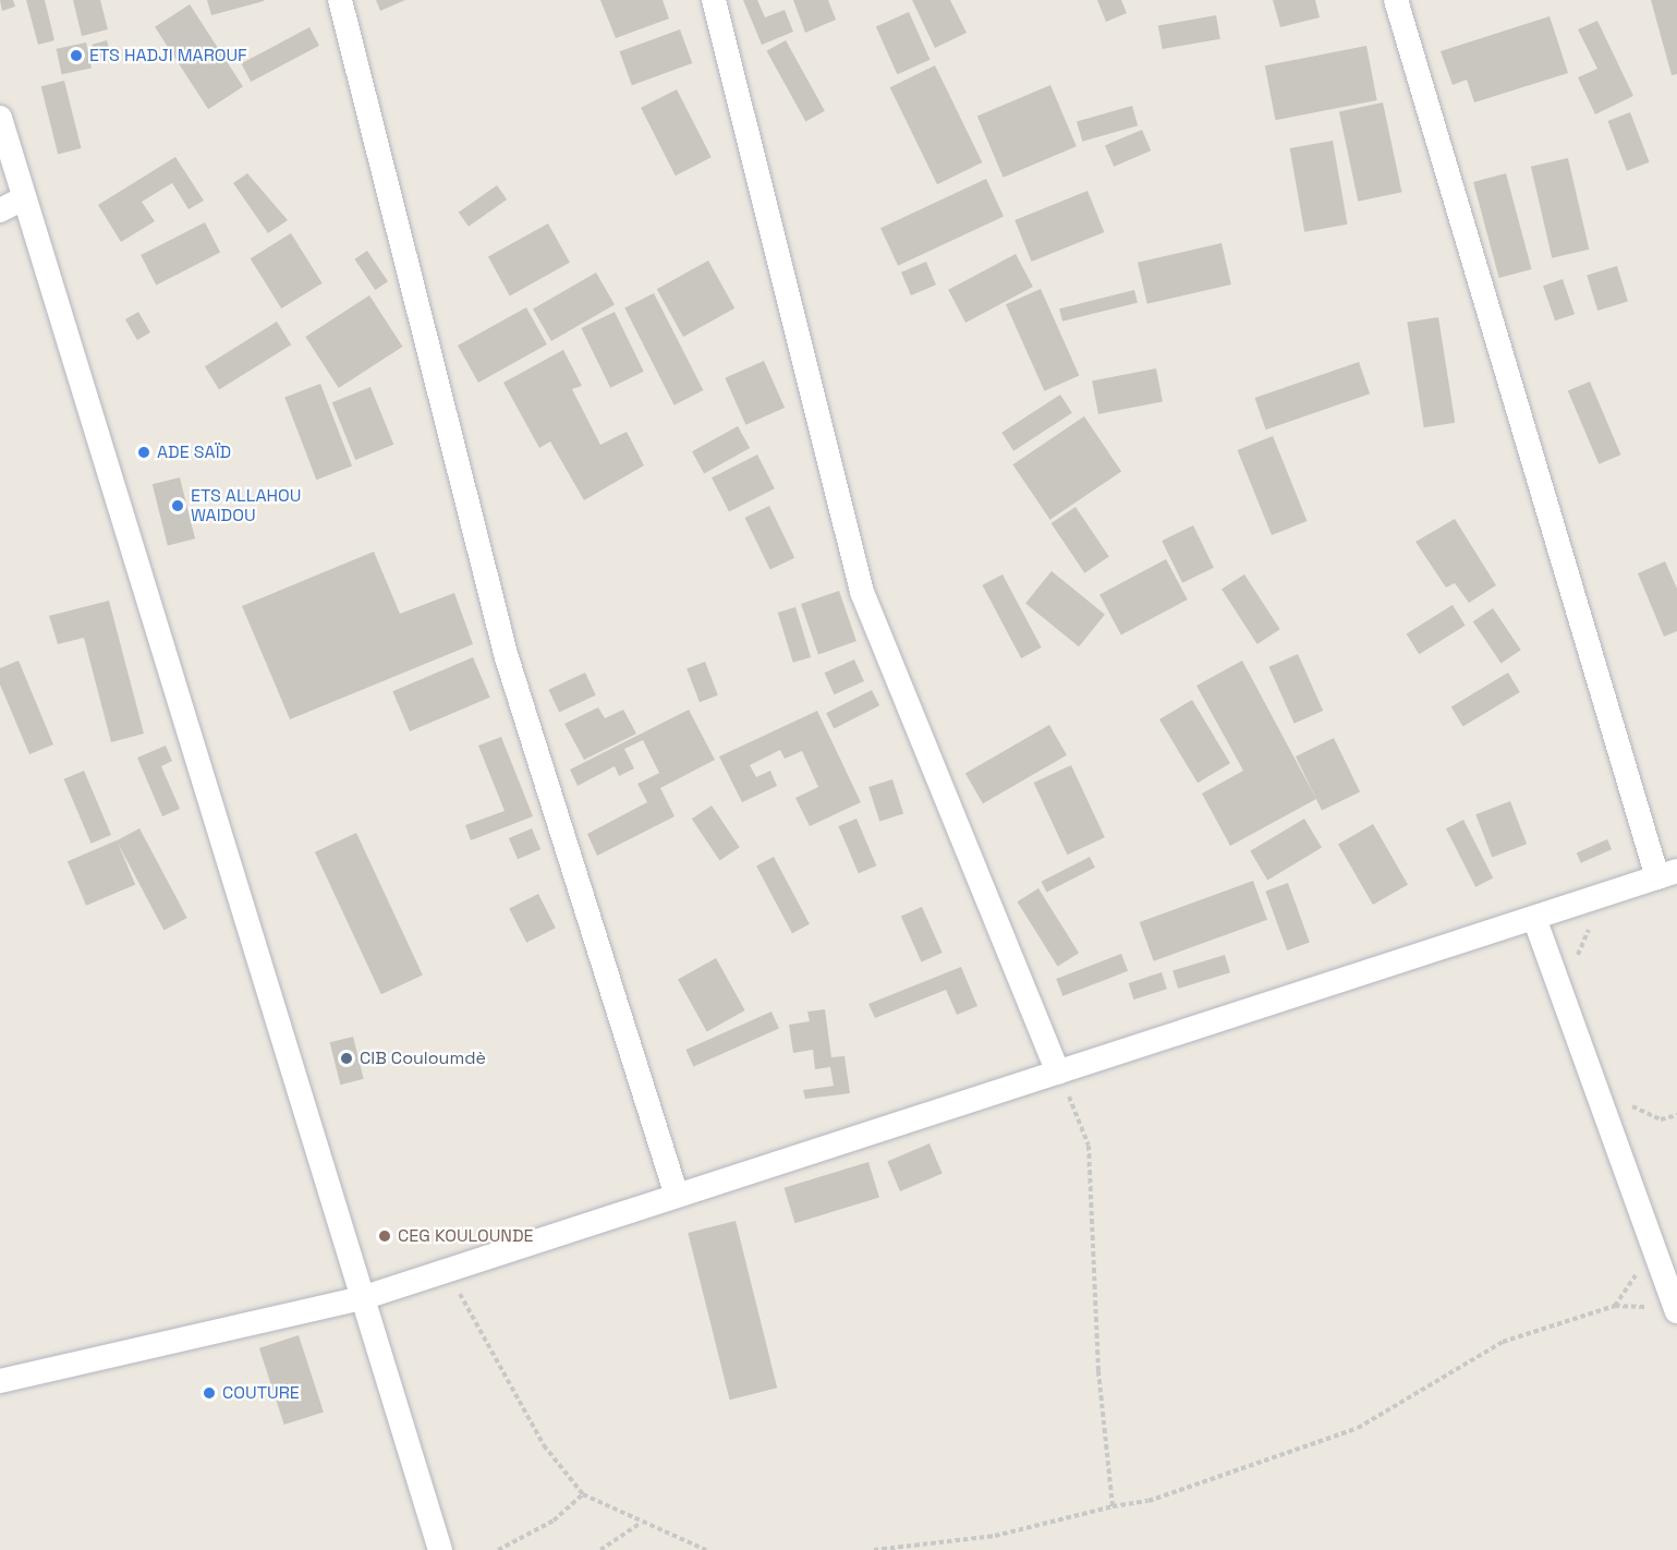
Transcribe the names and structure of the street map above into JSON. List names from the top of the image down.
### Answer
{
  "places": [
    "ETS HADJI MAROUF",
    "ADE SAÏD",
    "ETS ALLAHOU WAIDOU",
    "CIB Couloumdè",
    "CEG KOULOUNDE",
    "COUTURE"
  ]
}
